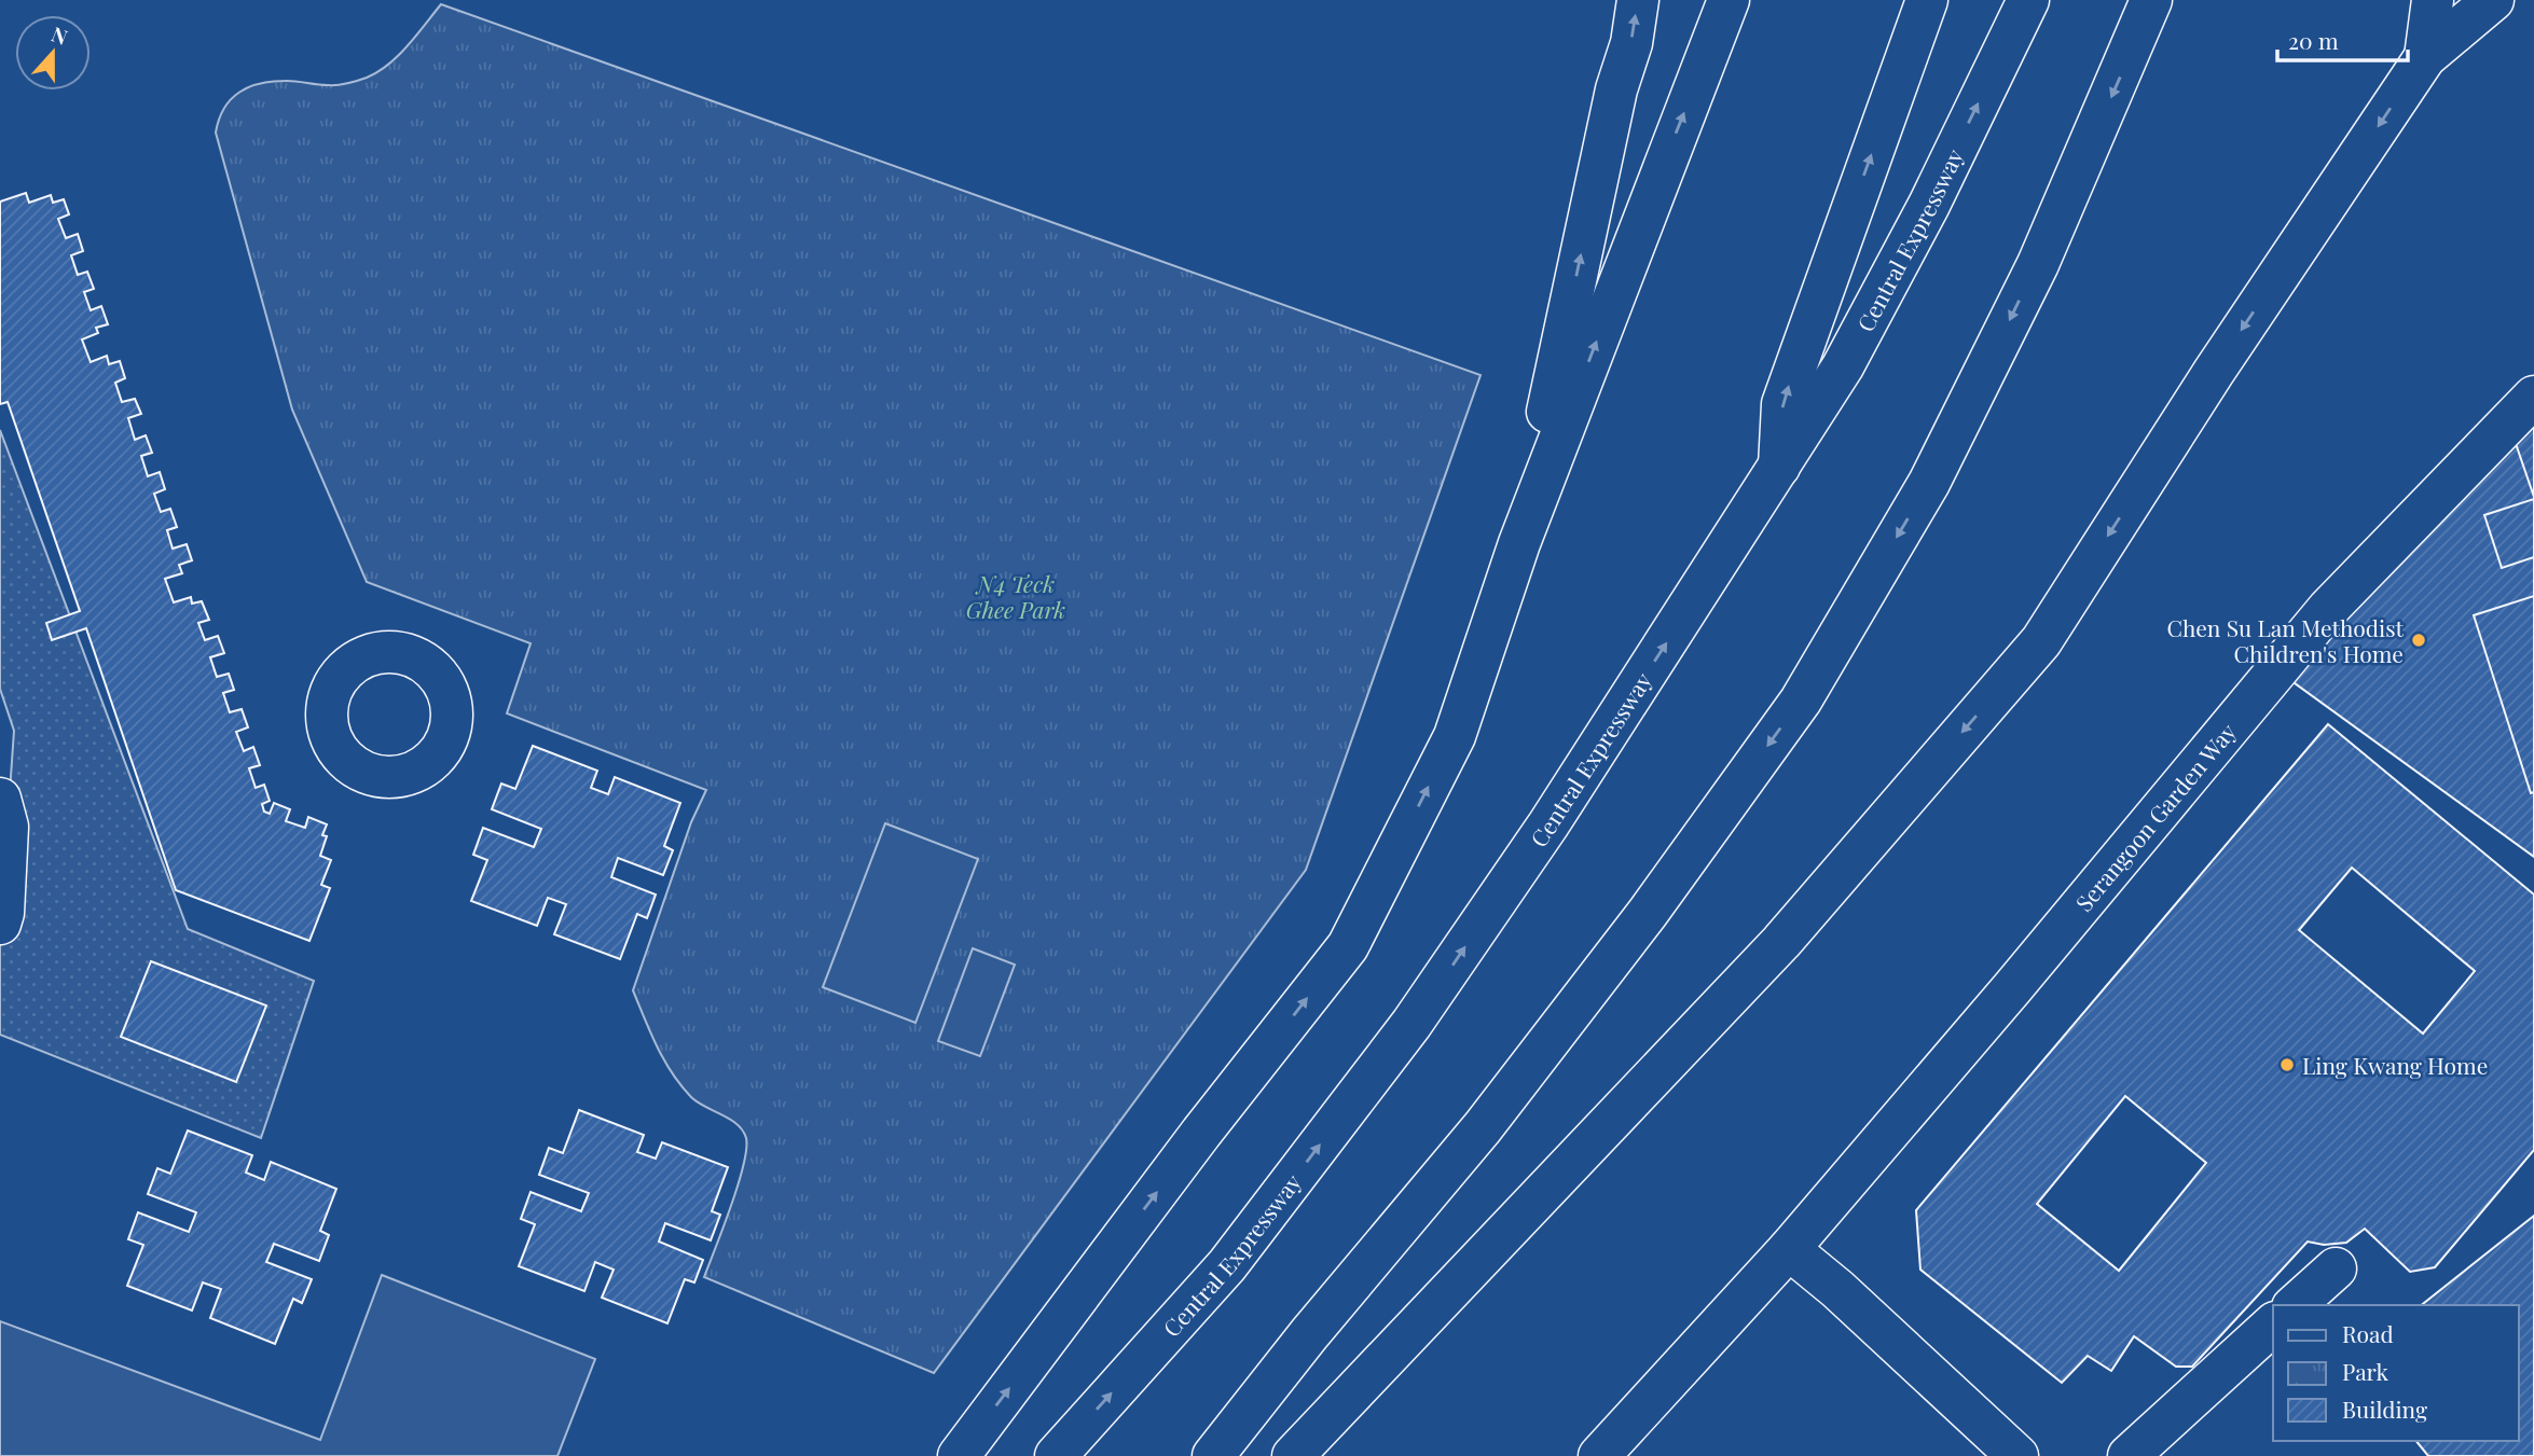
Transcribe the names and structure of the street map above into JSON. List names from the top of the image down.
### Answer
{
  "streets": {
    "main road": ["Central Expressway", "Serangoon Garden Way"]
  },
  "parks": ["N4 Teck Ghee Park"],
  "places": ["Chen Su Lan Methodist Children's Home", "Ling Kwang Home"],
  "legend": ["Road", "Park", "Building"],
  "scale_bar": "20 m",
  "north": "top"
}
